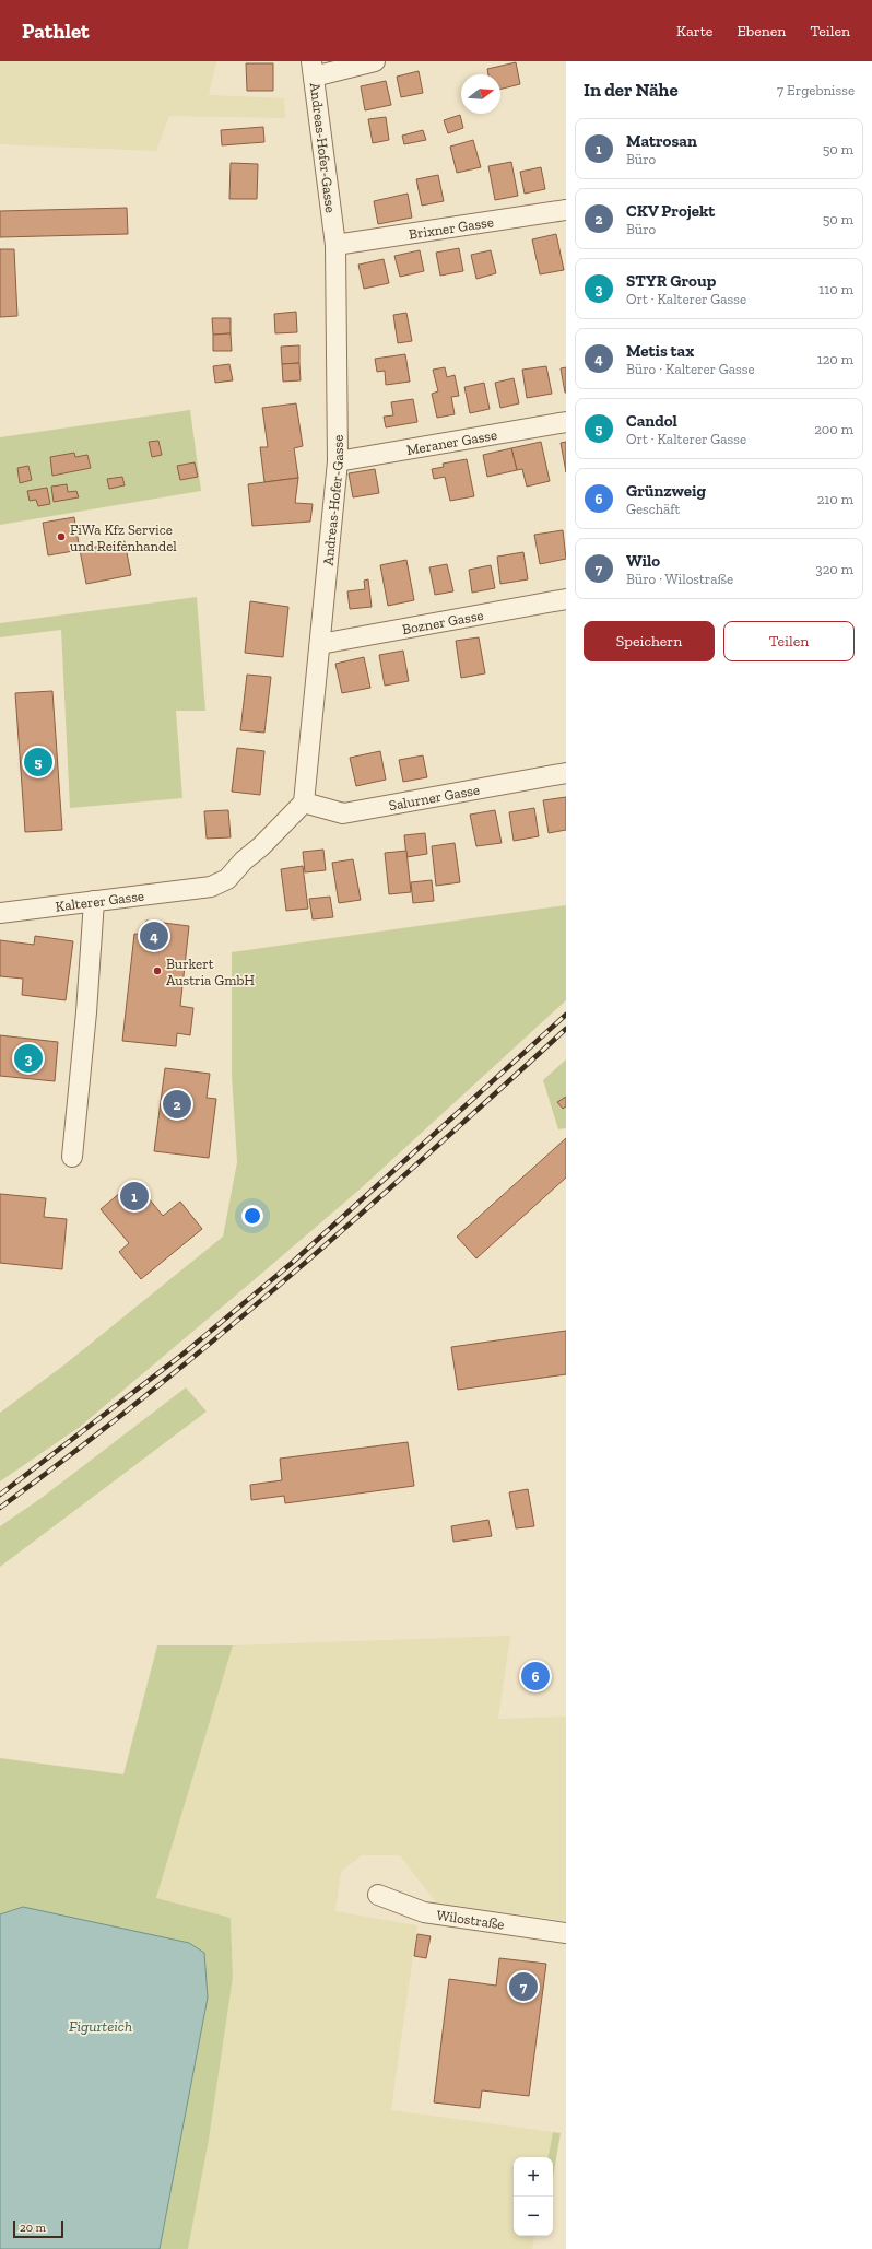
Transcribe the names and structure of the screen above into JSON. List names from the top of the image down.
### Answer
{
  "streets": {
    "street": [
      "Andreas-Hofer-Gasse",
      "Brixner Gasse",
      "Meraner Gasse",
      "Bozner Gasse",
      "Salurner Gasse",
      "Kalterer Gasse",
      "Wilostraße"
    ]
  },
  "crossings": [
    ["Andreas-Hofer-Gasse", "Brixner Gasse"],
    ["Andreas-Hofer-Gasse", "Meraner Gasse"],
    ["Andreas-Hofer-Gasse", "Bozner Gasse"],
    ["Andreas-Hofer-Gasse", "Salurner Gasse"],
    ["Andreas-Hofer-Gasse", "Kalterer Gasse"],
    ["Salurner Gasse", "Kalterer Gasse"]
  ],
  "water": ["Figurteich"],
  "places": ["FiWa Kfz Service und Reifenhandel", "Burkert Austria GmbH"],
  "scale_bar": "20 m",
  "north": "right",
  "page": {
    "header": "Pathlet",
    "nav": ["Karte", "Ebenen", "Teilen"],
    "heading": ["In der Nähe", "7 Ergebnisse"],
    "list": [
      {
        "mark": "1",
        "name": "Matrosan",
        "note": "Büro",
        "value": "50 m"
      },
      {
        "mark": "2",
        "name": "CKV Projekt",
        "note": "Büro",
        "value": "50 m"
      },
      {
        "mark": "3",
        "name": "STYR Group",
        "note": "Ort · Kalterer Gasse",
        "value": "110 m"
      },
      {
        "mark": "4",
        "name": "Metis tax",
        "note": "Büro · Kalterer Gasse",
        "value": "120 m"
      },
      {
        "mark": "5",
        "name": "Candol",
        "note": "Ort · Kalterer Gasse",
        "value": "200 m"
      },
      {
        "mark": "6",
        "name": "Grünzweig",
        "note": "Geschäft",
        "value": "210 m"
      },
      {
        "mark": "7",
        "name": "Wilo",
        "note": "Büro · Wilostraße",
        "value": "320 m"
      }
    ],
    "buttons": ["Speichern", "Teilen"],
    "pins": [
      "5",
      "4",
      "3",
      "2",
      "1",
      "6",
      "7"
    ],
    "map_buttons": ["+", "−"],
    "scale": "20 m"
  }
}
